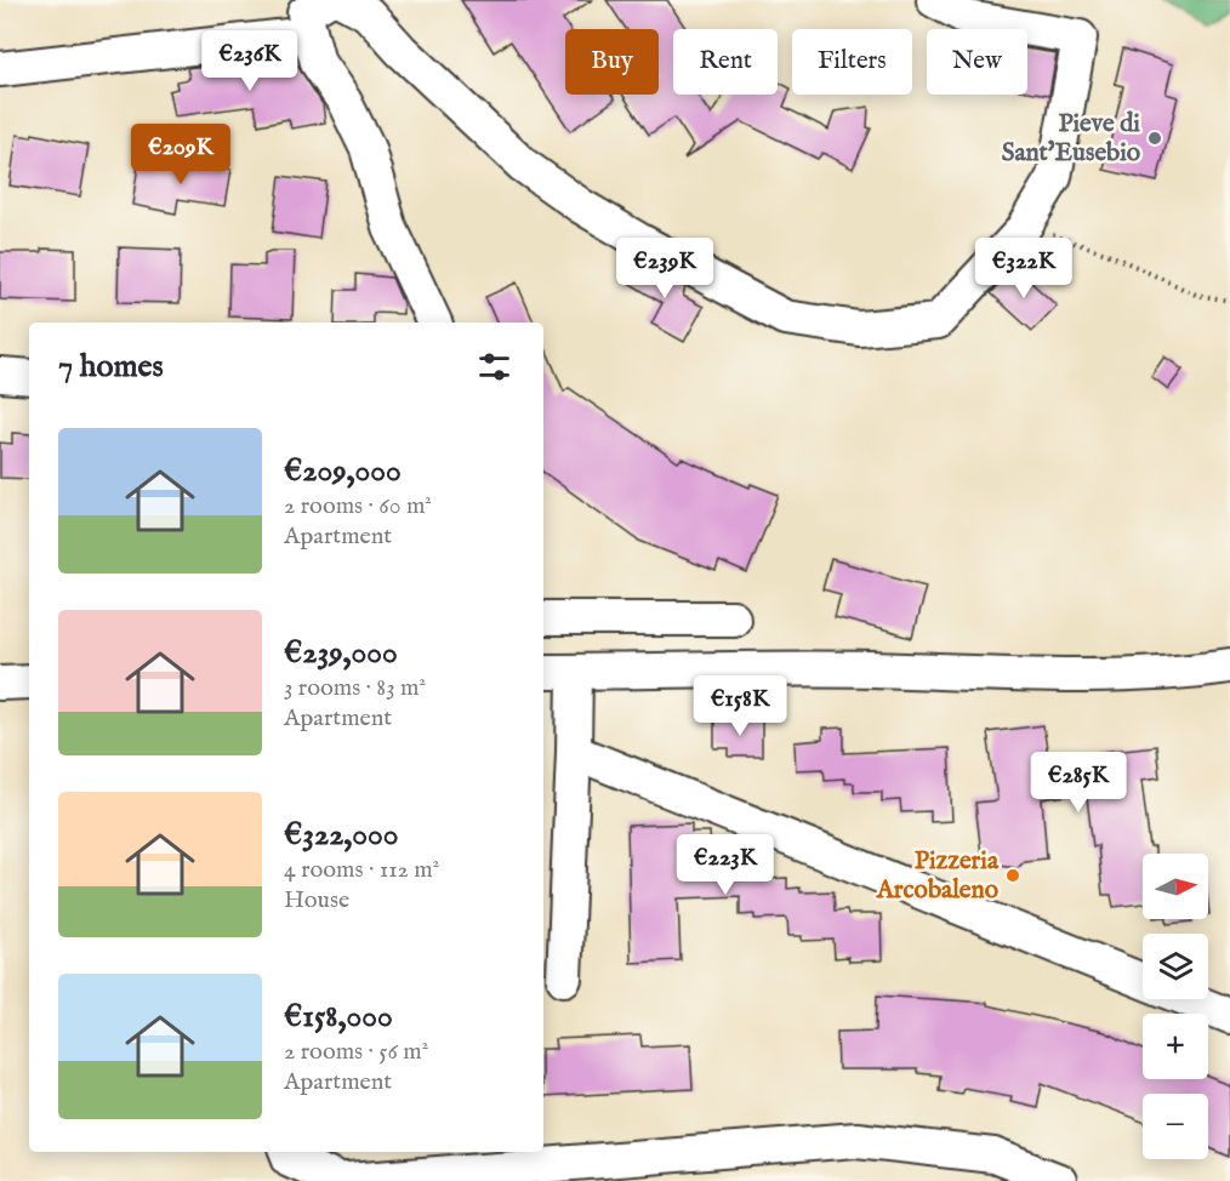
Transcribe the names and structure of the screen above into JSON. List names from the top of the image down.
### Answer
{
  "places": ["Pieve di Sant'Eusebio", "Pizzeria Arcobaleno"],
  "north": "right",
  "page": {
    "chip": [
      "Buy",
      "Rent",
      "Filters",
      "New"
    ],
    "price": [
      "€236K",
      "€209K",
      "€239K",
      "€322K",
      "€158K",
      "€285K",
      "€223K"
    ],
    "heading": "7 homes",
    "list": [
      {
        "name": "€209,000",
        "note": "2 rooms · 60 m² · Apartment"
      },
      {
        "name": "€239,000",
        "note": "3 rooms · 83 m² · Apartment"
      },
      {
        "name": "€322,000",
        "note": "4 rooms · 112 m² · House"
      },
      {
        "name": "€158,000",
        "note": "2 rooms · 56 m² · Apartment"
      }
    ],
    "map_buttons": ["+", "−"]
  }
}
